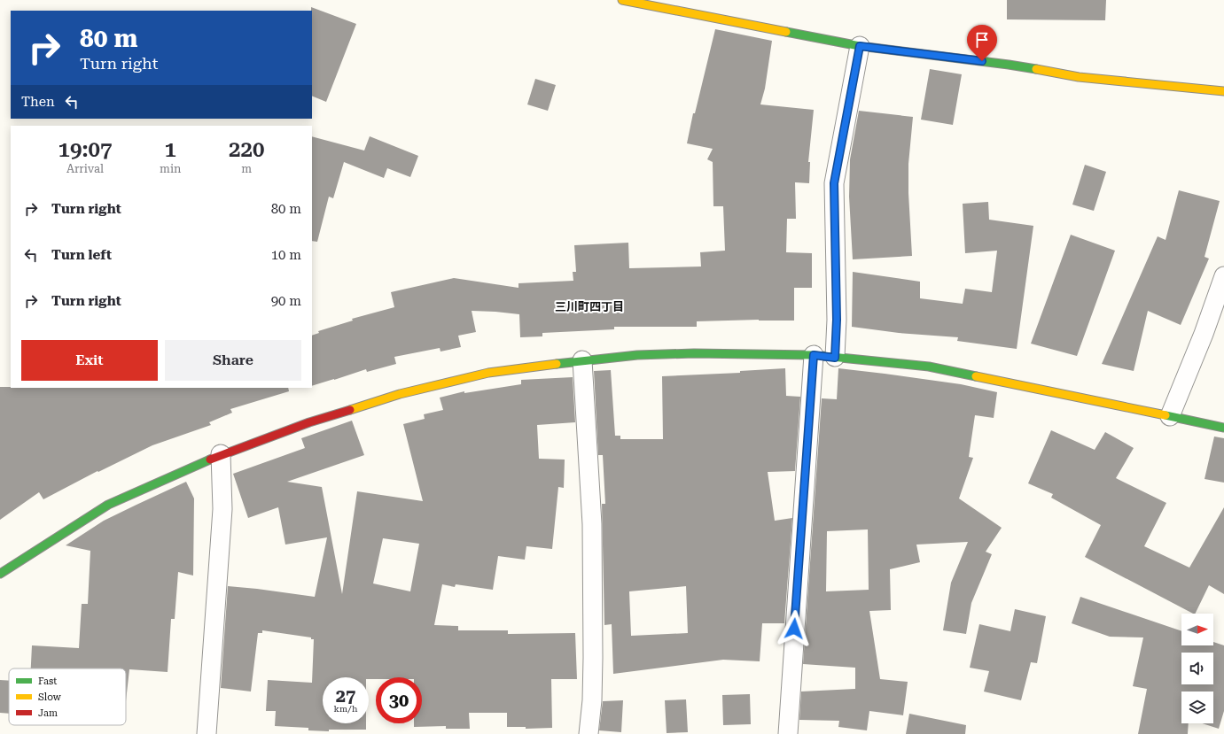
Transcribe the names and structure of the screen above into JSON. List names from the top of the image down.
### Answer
{
  "districts": ["三川町四丁目"],
  "legend": ["Fast", "Slow", "Jam"],
  "north": "right",
  "page": {
    "turn": ["80 m", "Turn right"],
    "then": "Then",
    "eta": [
      "19:07",
      "Arrival",
      "1",
      "min",
      "220",
      "m"
    ],
    "list": [
      {
        "name": "Turn right",
        "value": "80 m"
      },
      {
        "name": "Turn left",
        "value": "10 m"
      },
      {
        "name": "Turn right",
        "value": "90 m"
      }
    ],
    "buttons": ["Exit", "Share"],
    "speed": "27 km/h",
    "limit": "30"
  }
}
